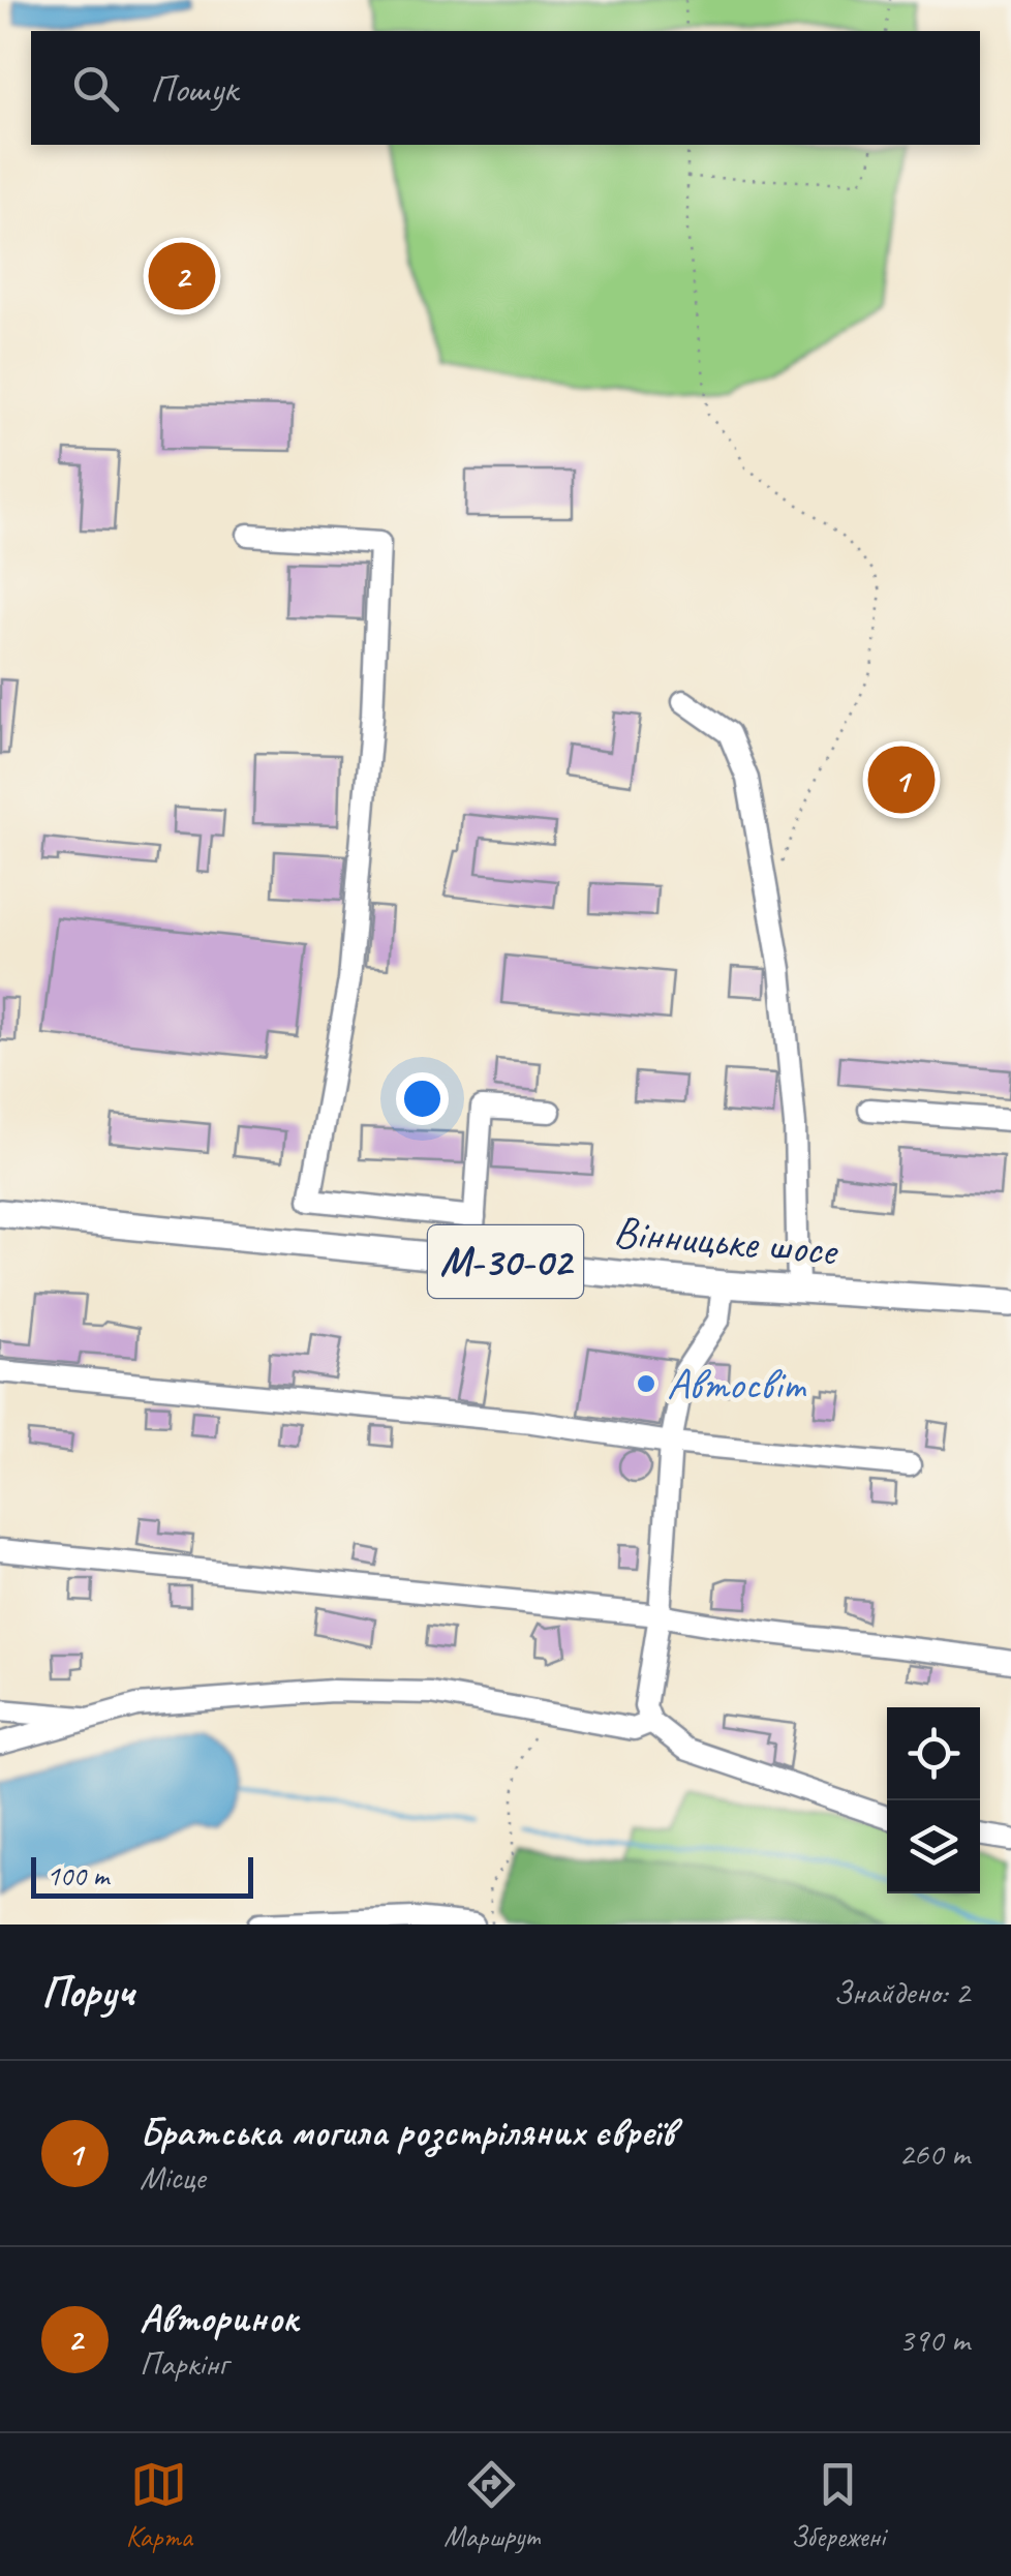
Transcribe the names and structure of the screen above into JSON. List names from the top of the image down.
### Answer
{
  "streets": {
    "main road": ["Вінницьке шосе", "М-30-02"]
  },
  "places": ["Автосвіт"],
  "scale_bar": "100 m",
  "page": {
    "search": "Пошук",
    "pins": ["2", "1"],
    "scale": "100 m",
    "heading": ["Поруч", "Знайдено: 2"],
    "list": [
      {
        "mark": "1",
        "name": "Братська могила розстріляних євреїв",
        "note": "Місце",
        "value": "260 m"
      },
      {
        "mark": "2",
        "name": "Авторинок",
        "note": "Паркінг",
        "value": "390 m"
      }
    ],
    "nav": ["Карта", "Маршрут", "Збережені"]
  }
}
